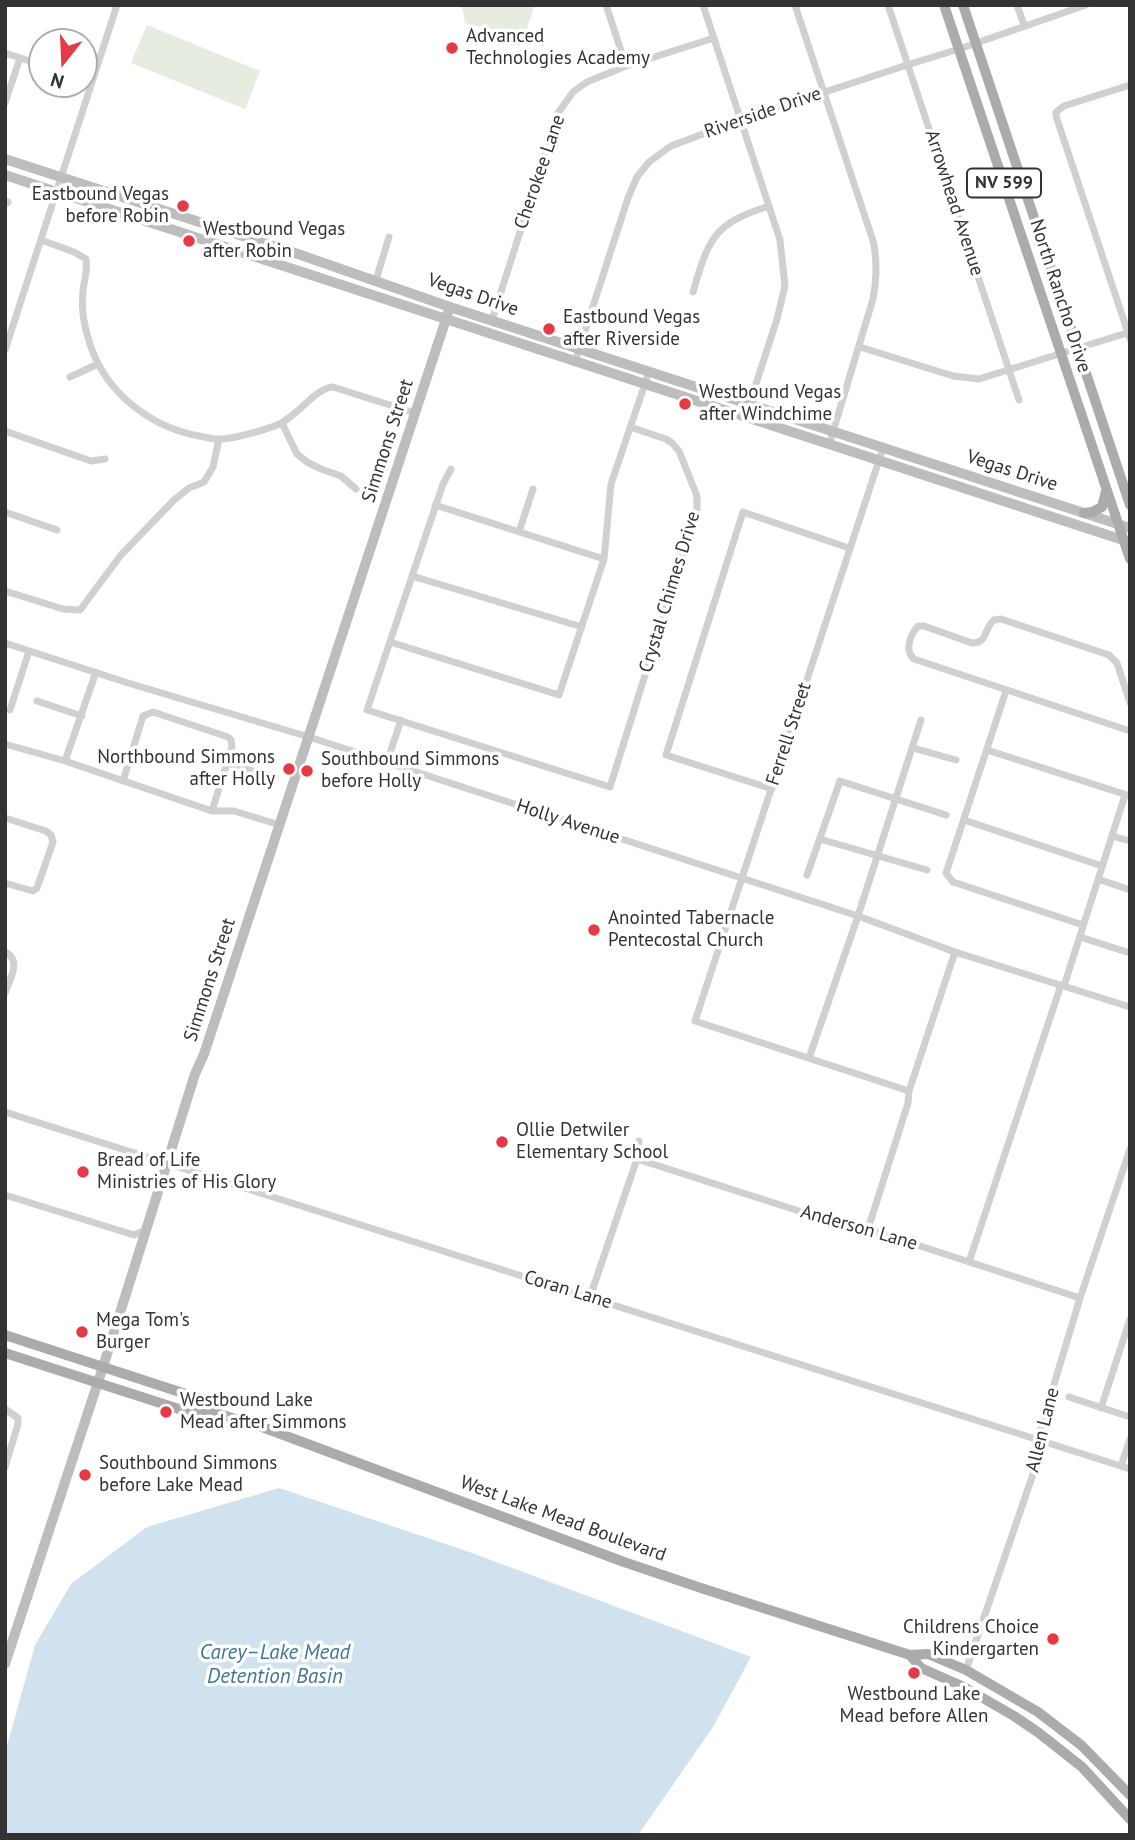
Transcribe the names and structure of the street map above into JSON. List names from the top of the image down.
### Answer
{
  "streets": {
    "main road": [
      "NV 599",
      "Vegas Drive",
      "North Rancho Drive",
      "Simmons Street",
      "West Lake Mead Boulevard"
    ],
    "street": [
      "Riverside Drive",
      "Cherokee Lane",
      "Arrowhead Avenue",
      "Crystal Chimes Drive",
      "Ferrell Street",
      "Holly Avenue",
      "Anderson Lane",
      "Coran Lane",
      "Allen Lane"
    ]
  },
  "crossings": [
    ["Riverside Drive", "Arrowhead Avenue"],
    ["Riverside Drive", "Vegas Drive"],
    ["Riverside Drive", "North Rancho Drive"],
    ["Cherokee Lane", "Vegas Drive"],
    ["Vegas Drive", "North Rancho Drive"],
    ["Vegas Drive", "Simmons Street"],
    ["Vegas Drive", "Ferrell Street"],
    ["Simmons Street", "Holly Avenue"],
    ["Simmons Street", "Coran Lane"],
    ["Simmons Street", "West Lake Mead Boulevard"],
    ["Ferrell Street", "Holly Avenue"],
    ["Anderson Lane", "Allen Lane"],
    ["Coran Lane", "Allen Lane"],
    ["Allen Lane", "West Lake Mead Boulevard"]
  ],
  "water": ["Carey–Lake Mead Detention Basin"],
  "places": [
    "Advanced Technologies Academy",
    "Eastbound Vegas before Robin",
    "Westbound Vegas after Robin",
    "Eastbound Vegas after Riverside",
    "Westbound Vegas after Windchime",
    "Northbound Simmons after Holly",
    "Southbound Simmons before Holly",
    "Anointed Tabernacle Pentecostal Church",
    "Ollie Detwiler Elementary School",
    "Bread of Life Ministries of His Glory",
    "Mega Tom's Burger",
    "Westbound Lake Mead after Simmons",
    "Southbound Simmons before Lake Mead",
    "Childrens Choice Kindergarten",
    "Westbound Lake Mead before Allen"
  ],
  "north": "bottom"
}
